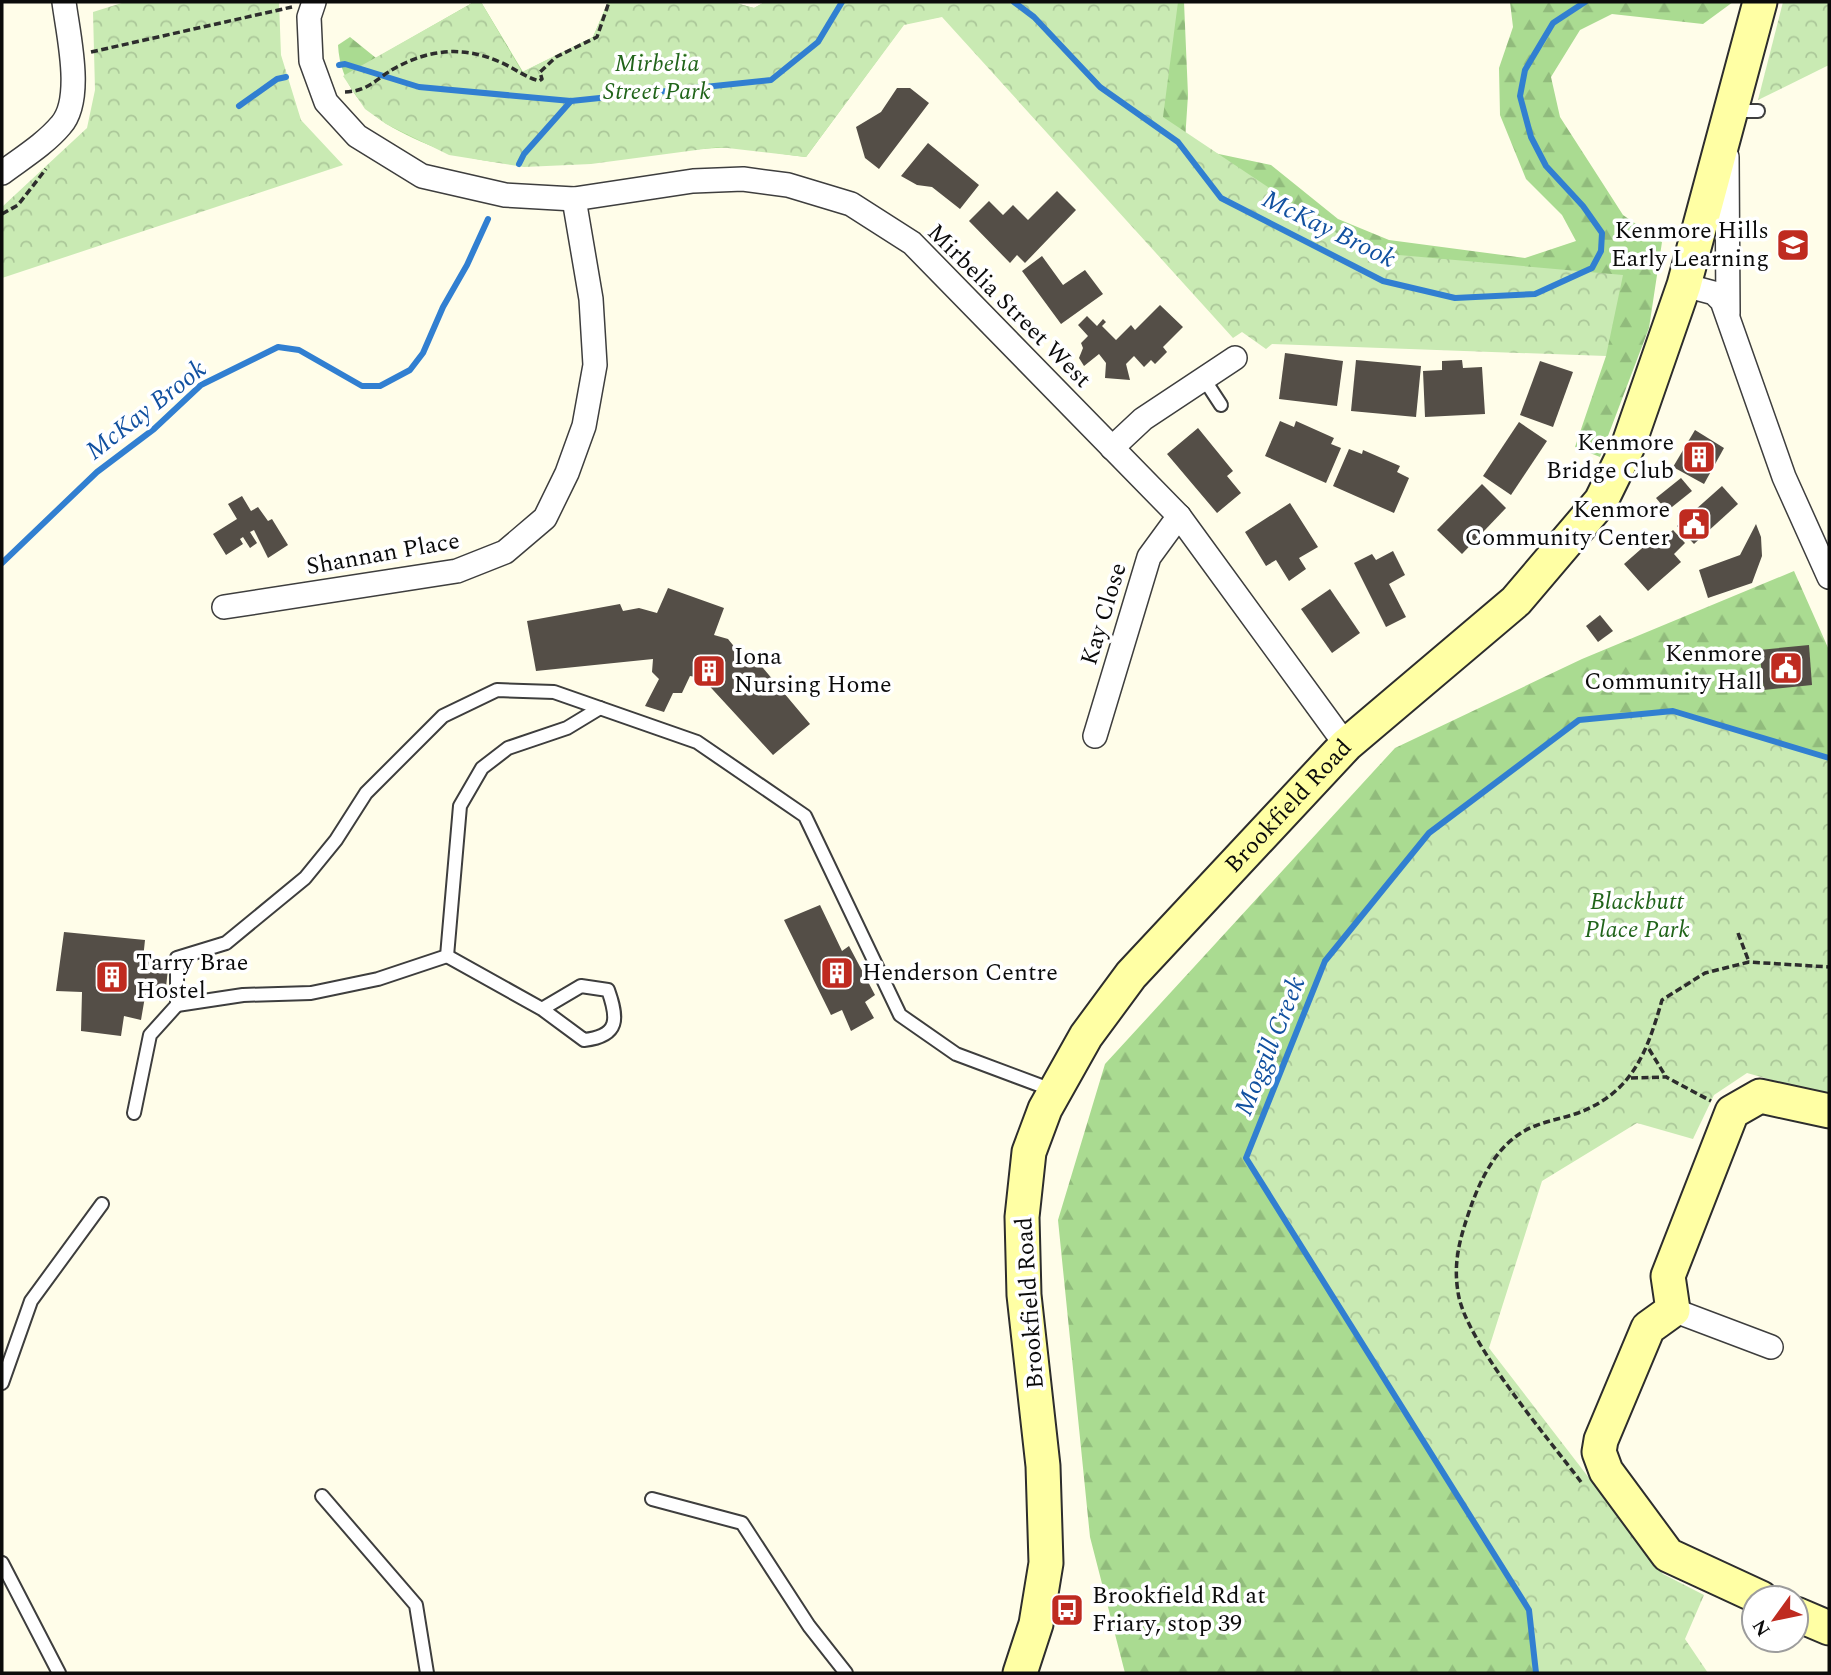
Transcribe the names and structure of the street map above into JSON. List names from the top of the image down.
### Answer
{
  "streets": {
    "main road": ["Brookfield Road"],
    "street": ["Mirbelia Street West", "Shannan Place", "Kay Close"]
  },
  "crossings": [
    ["Mirbelia Street West", "Shannan Place"],
    ["Mirbelia Street West", "Kay Close"],
    ["Mirbelia Street West", "Brookfield Road"]
  ],
  "water": ["McKay Brook", "Moggill Creek"],
  "parks": ["Mirbelia Street Park", "Blackbutt Place Park"],
  "places": {
    "school or university": ["Kenmore Hills Early Learning"],
    "building": [
      "Kenmore Bridge Club",
      "Iona Nursing Home",
      "Henderson Centre",
      "Tarry Brae Hostel"
    ],
    "public building": ["Kenmore Community Center", "Kenmore Community Hall"],
    "bus stop": ["Brookfield Rd at Friary, stop 39"]
  },
  "north": "bottom left"
}
